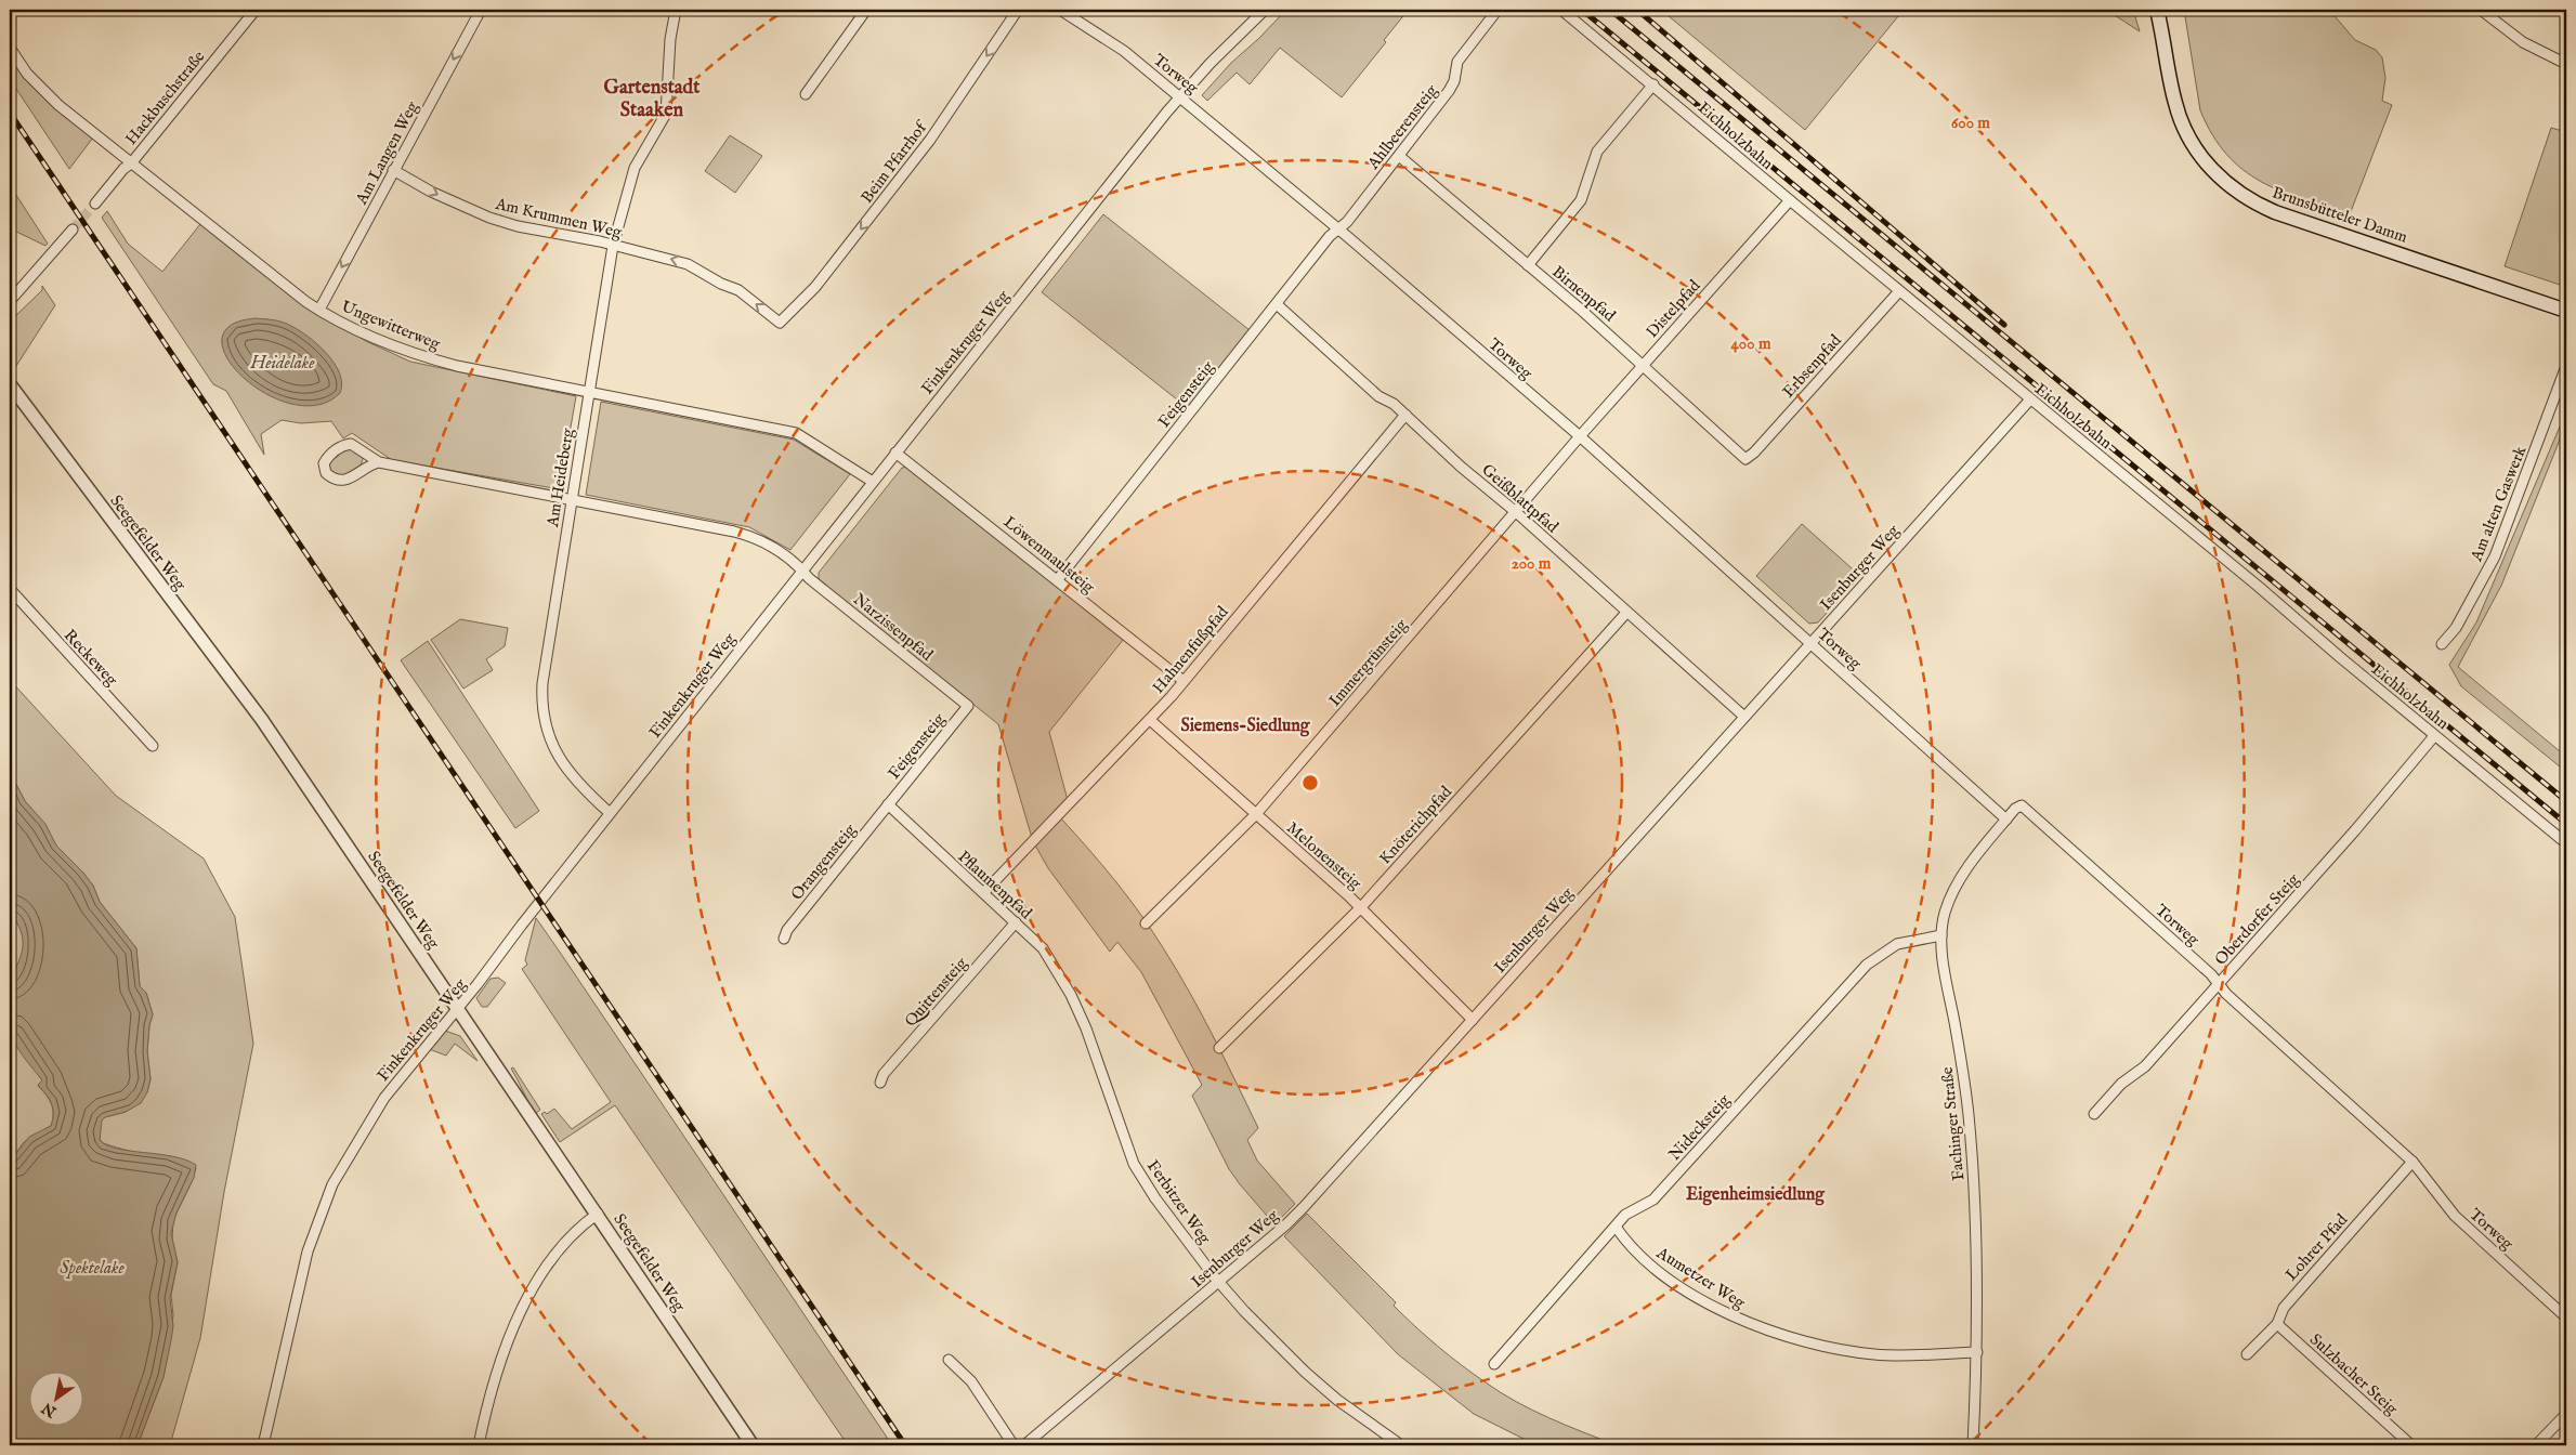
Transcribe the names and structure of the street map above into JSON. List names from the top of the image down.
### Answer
{
  "streets": {
    "main road": ["Brunsbütteler Damm"],
    "street": [
      "Torweg",
      "Hackbuschstraße",
      "Ahlbeerensteig",
      "Eichholzbahn",
      "Am Langen Weg",
      "Beim Pfarrhof",
      "Am Krummen Weg",
      "Birnenpfad",
      "Distelpfad",
      "Ungewitterweg",
      "Finkenkruger Weg",
      "Erbsenpfad",
      "Feigensteig",
      "Am Heideberg",
      "Geißblattpfad",
      "Am alten Gaswerk",
      "Seegefelder Weg",
      "Löwenmaulsteig",
      "Isenburger Weg",
      "Narzissenpfad",
      "Hahnenfußpfad",
      "Reckeweg",
      "Immergrünsteig",
      "Knöterichpfad",
      "Melonensteig",
      "Orangensteig",
      "Pflaumenpfad",
      "Oberdorfer Steig",
      "Quittensteig",
      "Fachinger Straße",
      "Nidecksteig",
      "Ferbitzer Weg",
      "Lohrer Pfad",
      "Aumetzer Weg",
      "Sulzbacher Steig"
    ]
  },
  "crossings": [
    ["Torweg", "Ahlbeerensteig"],
    ["Torweg", "Distelpfad"],
    ["Torweg", "Finkenkruger Weg"],
    ["Torweg", "Feigensteig"],
    ["Torweg", "Isenburger Weg"],
    ["Torweg", "Immergrünsteig"],
    ["Torweg", "Oberdorfer Steig"],
    ["Torweg", "Fachinger Straße"],
    ["Torweg", "Lohrer Pfad"],
    ["Hackbuschstraße", "Ungewitterweg"],
    ["Ahlbeerensteig", "Birnenpfad"],
    ["Ahlbeerensteig", "Feigensteig"],
    ["Eichholzbahn", "Distelpfad"],
    ["Eichholzbahn", "Erbsenpfad"],
    ["Eichholzbahn", "Isenburger Weg"],
    ["Eichholzbahn", "Oberdorfer Steig"],
    ["Am Langen Weg", "Am Krummen Weg"],
    ["Am Langen Weg", "Ungewitterweg"],
    ["Beim Pfarrhof", "Am Krummen Weg"],
    ["Am Krummen Weg", "Am Heideberg"],
    ["Birnenpfad", "Distelpfad"],
    ["Birnenpfad", "Erbsenpfad"],
    ["Distelpfad", "Immergrünsteig"],
    ["Ungewitterweg", "Finkenkruger Weg"],
    ["Ungewitterweg", "Am Heideberg"],
    ["Finkenkruger Weg", "Am Heideberg"],
    ["Finkenkruger Weg", "Seegefelder Weg"],
    ["Finkenkruger Weg", "Löwenmaulsteig"],
    ["Finkenkruger Weg", "Narzissenpfad"],
    ["Feigensteig", "Geißblattpfad"],
    ["Feigensteig", "Löwenmaulsteig"],
    ["Feigensteig", "Narzissenpfad"],
    ["Feigensteig", "Orangensteig"],
    ["Feigensteig", "Pflaumenpfad"],
    ["Geißblattpfad", "Isenburger Weg"],
    ["Geißblattpfad", "Hahnenfußpfad"],
    ["Geißblattpfad", "Immergrünsteig"],
    ["Geißblattpfad", "Knöterichpfad"],
    ["Löwenmaulsteig", "Hahnenfußpfad"],
    ["Isenburger Weg", "Melonensteig"],
    ["Isenburger Weg", "Ferbitzer Weg"],
    ["Hahnenfußpfad", "Melonensteig"],
    ["Hahnenfußpfad", "Pflaumenpfad"],
    ["Immergrünsteig", "Melonensteig"],
    ["Knöterichpfad", "Melonensteig"],
    ["Orangensteig", "Pflaumenpfad"],
    ["Pflaumenpfad", "Quittensteig"],
    ["Pflaumenpfad", "Ferbitzer Weg"],
    ["Fachinger Straße", "Nidecksteig"],
    ["Fachinger Straße", "Aumetzer Weg"],
    ["Nidecksteig", "Aumetzer Weg"],
    ["Lohrer Pfad", "Sulzbacher Steig"]
  ],
  "one_way": ["Am Langen Weg", "Beim Pfarrhof"],
  "districts": ["Gartenstadt Staaken", "Siemens-Siedlung", "Eigenheimsiedlung"],
  "water": ["Heidelake", "Spektelake"],
  "north": "bottom left",
  "rings": ["600 m", "400 m", "200 m"]
}
